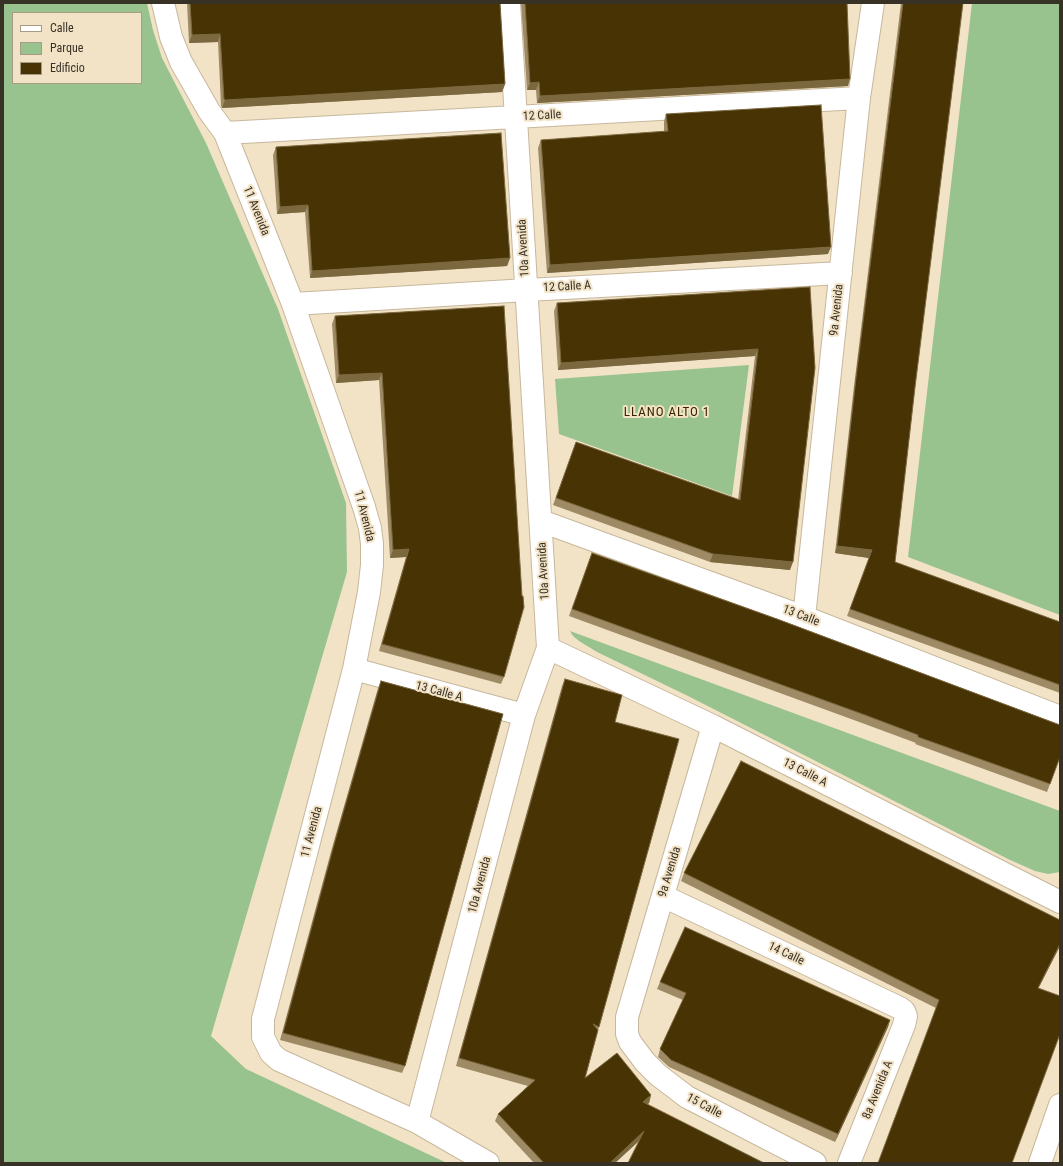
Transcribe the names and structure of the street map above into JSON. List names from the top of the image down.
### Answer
{
  "streets": {
    "street": [
      "12 Calle",
      "11 Avenida",
      "10a Avenida",
      "12 Calle A",
      "9a Avenida",
      "13 Calle",
      "13 Calle A",
      "14 Calle",
      "8a Avenida A",
      "15 Calle"
    ]
  },
  "crossings": [
    ["12 Calle", "11 Avenida"],
    ["12 Calle", "10a Avenida"],
    ["12 Calle", "9a Avenida"],
    ["11 Avenida", "10a Avenida"],
    ["11 Avenida", "12 Calle A"],
    ["11 Avenida", "13 Calle A"],
    ["10a Avenida", "12 Calle A"],
    ["10a Avenida", "13 Calle"],
    ["10a Avenida", "13 Calle A"],
    ["12 Calle A", "9a Avenida"],
    ["9a Avenida", "13 Calle"],
    ["9a Avenida", "13 Calle A"],
    ["9a Avenida", "14 Calle"],
    ["9a Avenida", "15 Calle"],
    ["14 Calle", "8a Avenida A"]
  ],
  "districts": ["LLANO ALTO 1"],
  "legend": ["Calle", "Parque", "Edificio"]
}
